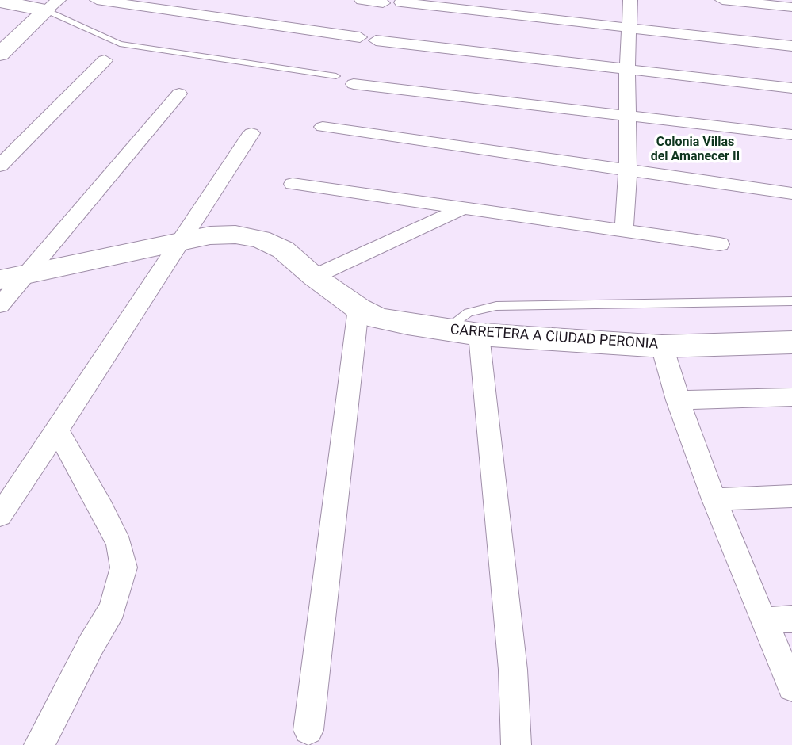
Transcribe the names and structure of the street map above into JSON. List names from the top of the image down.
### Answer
{
  "streets": {
    "main road": ["CARRETERA A CIUDAD PERONIA"]
  },
  "districts": ["Colonia Villas del Amanecer II"]
}
